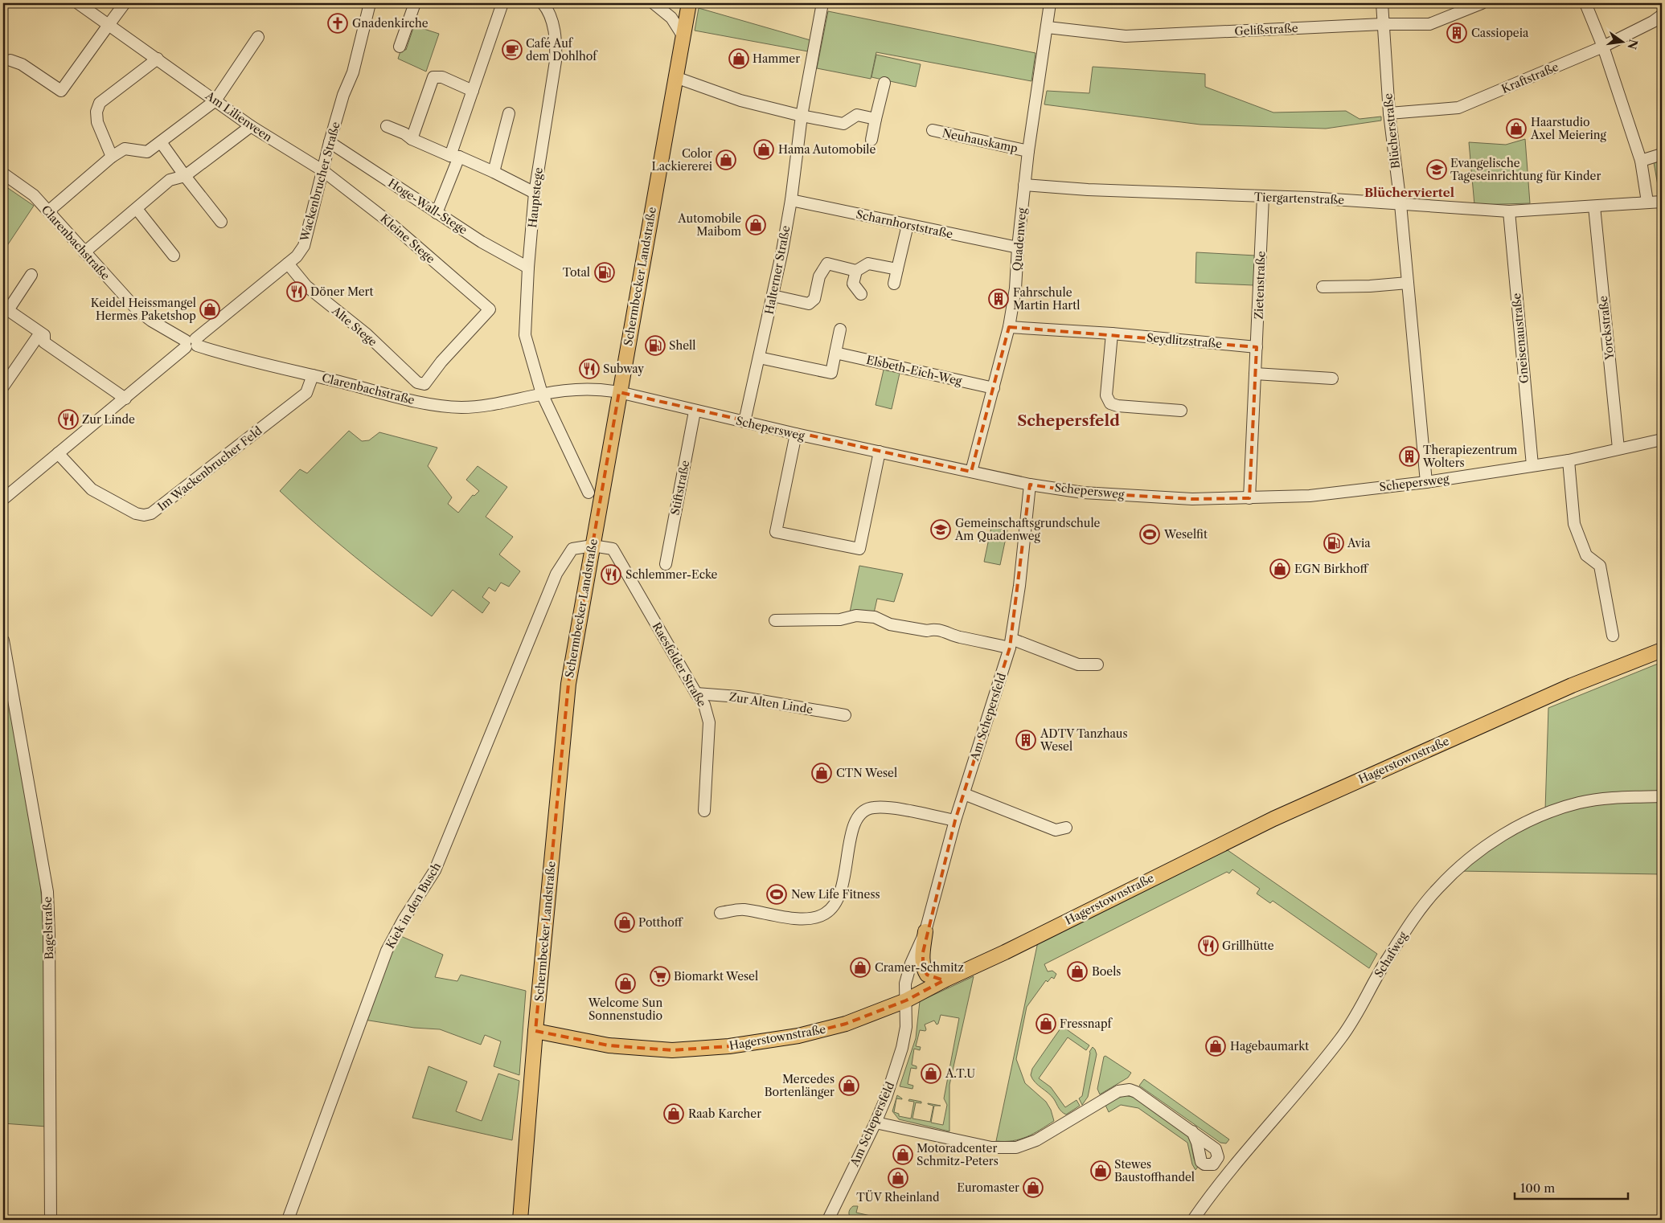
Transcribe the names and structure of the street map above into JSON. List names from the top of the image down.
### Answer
{
  "streets": {
    "main road": ["Schermbecker Landstraße", "Hagerstownstraße"],
    "street": [
      "Gelißstraße",
      "Kraftstraße",
      "Am Lilienveen",
      "Blücherstraße",
      "Neuhauskamp",
      "Wackenbrucher Straße",
      "Hauptstege",
      "Tiergartenstraße",
      "Hoge-Wall-Stege",
      "Scharnhorststraße",
      "Kleine Stege",
      "Quadenweg",
      "Clarenbachstraße",
      "Halterner Straße",
      "Zietenstraße",
      "Alte Stege",
      "Yorckstraße",
      "Gneisenaustraße",
      "Seydlitzstraße",
      "Elsbeth-Eich-Weg",
      "Schepersweg",
      "Im Wackenbrucher Feld",
      "Stiftstraße",
      "Raesfelder Straße",
      "Zur Alten Linde",
      "Am Schepersfeld",
      "Kiek in den Busch",
      "Bagelstraße",
      "Schafweg"
    ]
  },
  "crossings": [
    ["Gelißstraße", "Blücherstraße"],
    ["Gelißstraße", "Quadenweg"],
    ["Kraftstraße", "Blücherstraße"],
    ["Am Lilienveen", "Wackenbrucher Straße"],
    ["Am Lilienveen", "Kleine Stege"],
    ["Blücherstraße", "Tiergartenstraße"],
    ["Blücherstraße", "Schepersweg"],
    ["Neuhauskamp", "Quadenweg"],
    ["Wackenbrucher Straße", "Hoge-Wall-Stege"],
    ["Wackenbrucher Straße", "Kleine Stege"],
    ["Wackenbrucher Straße", "Clarenbachstraße"],
    ["Wackenbrucher Straße", "Alte Stege"],
    ["Wackenbrucher Straße", "Im Wackenbrucher Feld"],
    ["Hauptstege", "Hoge-Wall-Stege"],
    ["Hauptstege", "Clarenbachstraße"],
    ["Tiergartenstraße", "Quadenweg"],
    ["Tiergartenstraße", "Zietenstraße"],
    ["Tiergartenstraße", "Yorckstraße"],
    ["Tiergartenstraße", "Gneisenaustraße"],
    ["Scharnhorststraße", "Quadenweg"],
    ["Scharnhorststraße", "Halterner Straße"],
    ["Kleine Stege", "Alte Stege"],
    ["Quadenweg", "Seydlitzstraße"],
    ["Quadenweg", "Elsbeth-Eich-Weg"],
    ["Quadenweg", "Schepersweg"],
    ["Clarenbachstraße", "Schermbecker Landstraße"],
    ["Clarenbachstraße", "Schepersweg"],
    ["Clarenbachstraße", "Im Wackenbrucher Feld"],
    ["Halterner Straße", "Schepersweg"],
    ["Schermbecker Landstraße", "Schepersweg"],
    ["Schermbecker Landstraße", "Raesfelder Straße"],
    ["Schermbecker Landstraße", "Hagerstownstraße"],
    ["Schermbecker Landstraße", "Kiek in den Busch"],
    ["Zietenstraße", "Seydlitzstraße"],
    ["Zietenstraße", "Schepersweg"],
    ["Yorckstraße", "Schepersweg"],
    ["Gneisenaustraße", "Schepersweg"],
    ["Schepersweg", "Stiftstraße"],
    ["Schepersweg", "Am Schepersfeld"],
    ["Raesfelder Straße", "Zur Alten Linde"],
    ["Raesfelder Straße", "Kiek in den Busch"],
    ["Am Schepersfeld", "Hagerstownstraße"]
  ],
  "districts": ["Blücherviertel", "Schepersfeld"],
  "places": {
    "church": ["Gnadenkirche"],
    "building": [
      "Cassiopeia",
      "Fahrschule Martin Hartl",
      "Therapiezentrum Wolters",
      "ADTV Tanzhaus Wesel"
    ],
    "cafe": ["Café Auf dem Dohlhof"],
    "shop": [
      "Hammer",
      "Haarstudio Axel Meiering",
      "Hama Automobile",
      "Color Lackiererei",
      "Automobile Maibom",
      "Keidel Heissmangel Hermes Paketshop",
      "EGN Birkhoff",
      "CTN Wesel",
      "Potthoff",
      "Cramer-Schmitz",
      "Boels",
      "Welcome Sun Sonnenstudio",
      "Fressnapf",
      "Hagebaumarkt",
      "A.T.U",
      "Mercedes Bortenlänger",
      "Raab Karcher",
      "Motoradcenter Schmitz-Peters",
      "Stewes Baustoffhandel",
      "TÜV Rheinland",
      "Euromaster"
    ],
    "school or university": ["Evangelische Tageseinrichtung für Kinder", "Gemeinschaftsgrundschule Am Quadenweg"],
    "fuel station": ["Total", "Shell", "Avia"],
    "restaurant": [
      "Döner Mert",
      "Subway",
      "Zur Linde",
      "Schlemmer-Ecke",
      "Grillhütte"
    ],
    "sports": ["Weselfit", "New Life Fitness"],
    "supermarket": ["Biomarkt Wesel"]
  },
  "scale_bar": "100 m",
  "north": "right"
}
